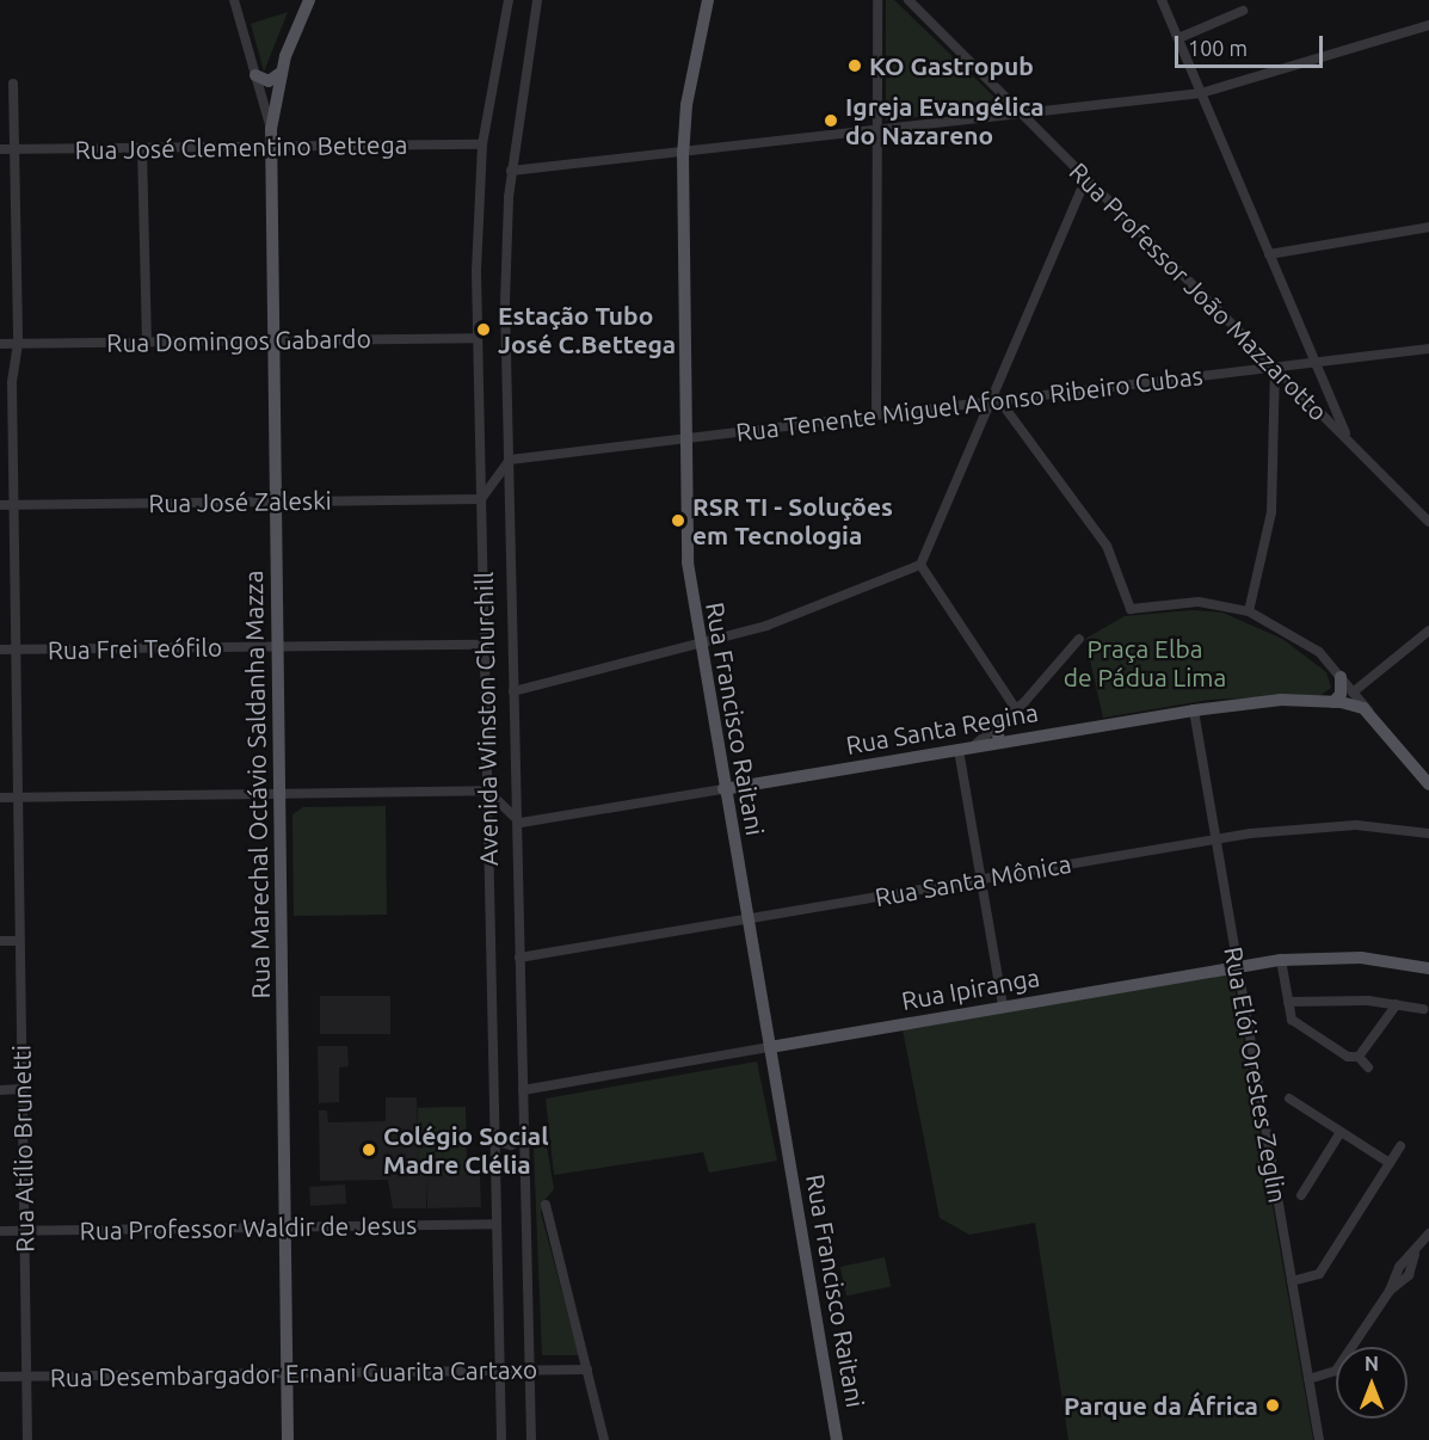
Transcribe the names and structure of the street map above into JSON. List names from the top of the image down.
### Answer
{
  "streets": {
    "main road": [
      "Rua Francisco Raitani",
      "Rua Santa Regina",
      "Rua Marechal Octávio Saldanha Mazza",
      "Rua Ipiranga"
    ],
    "street": [
      "Rua José Clementino Bettega",
      "Rua Professor João Mazzarotto",
      "Rua Domingos Gabardo",
      "Rua Tenente Miguel Afonso Ribeiro Cubas",
      "Rua José Zaleski",
      "Rua Frei Teófilo",
      "Avenida Winston Churchill",
      "Rua Santa Mônica",
      "Rua Elói Orestes Zeglin",
      "Rua Atílio Brunetti",
      "Rua Professor Waldir de Jesus",
      "Rua Desembargador Ernani Guarita Cartaxo"
    ]
  },
  "crossings": [
    ["Rua José Clementino Bettega", "Avenida Winston Churchill"],
    ["Rua José Clementino Bettega", "Rua Marechal Octávio Saldanha Mazza"],
    ["Rua José Clementino Bettega", "Rua Atílio Brunetti"],
    ["Rua Professor João Mazzarotto", "Rua Tenente Miguel Afonso Ribeiro Cubas"],
    ["Rua Domingos Gabardo", "Avenida Winston Churchill"],
    ["Rua Domingos Gabardo", "Rua Marechal Octávio Saldanha Mazza"],
    ["Rua Domingos Gabardo", "Rua Atílio Brunetti"],
    ["Rua Tenente Miguel Afonso Ribeiro Cubas", "Avenida Winston Churchill"],
    ["Rua Tenente Miguel Afonso Ribeiro Cubas", "Rua Francisco Raitani"],
    ["Rua José Zaleski", "Avenida Winston Churchill"],
    ["Rua José Zaleski", "Rua Marechal Octávio Saldanha Mazza"],
    ["Rua José Zaleski", "Rua Atílio Brunetti"],
    ["Rua Frei Teófilo", "Avenida Winston Churchill"],
    ["Rua Frei Teófilo", "Rua Marechal Octávio Saldanha Mazza"],
    ["Rua Frei Teófilo", "Rua Atílio Brunetti"],
    ["Avenida Winston Churchill", "Rua Santa Regina"],
    ["Avenida Winston Churchill", "Rua Santa Mônica"],
    ["Avenida Winston Churchill", "Rua Ipiranga"],
    ["Avenida Winston Churchill", "Rua Professor Waldir de Jesus"],
    ["Avenida Winston Churchill", "Rua Desembargador Ernani Guarita Cartaxo"],
    ["Rua Francisco Raitani", "Rua Santa Regina"],
    ["Rua Francisco Raitani", "Rua Santa Mônica"],
    ["Rua Francisco Raitani", "Rua Ipiranga"],
    ["Rua Santa Regina", "Rua Elói Orestes Zeglin"],
    ["Rua Marechal Octávio Saldanha Mazza", "Rua Professor Waldir de Jesus"],
    ["Rua Marechal Octávio Saldanha Mazza", "Rua Desembargador Ernani Guarita Cartaxo"],
    ["Rua Santa Mônica", "Rua Elói Orestes Zeglin"],
    ["Rua Ipiranga", "Rua Elói Orestes Zeglin"],
    ["Rua Atílio Brunetti", "Rua Professor Waldir de Jesus"],
    ["Rua Atílio Brunetti", "Rua Desembargador Ernani Guarita Cartaxo"]
  ],
  "parks": ["Praça Elba de Pádua Lima"],
  "places": [
    "KO Gastropub",
    "Igreja Evangélica do Nazareno",
    "Estação Tubo José C.Bettega",
    "RSR TI - Soluções em Tecnologia",
    "Colégio Social Madre Clélia",
    "Parque da África"
  ],
  "scale_bar": "100 m",
  "north": "top"
}
